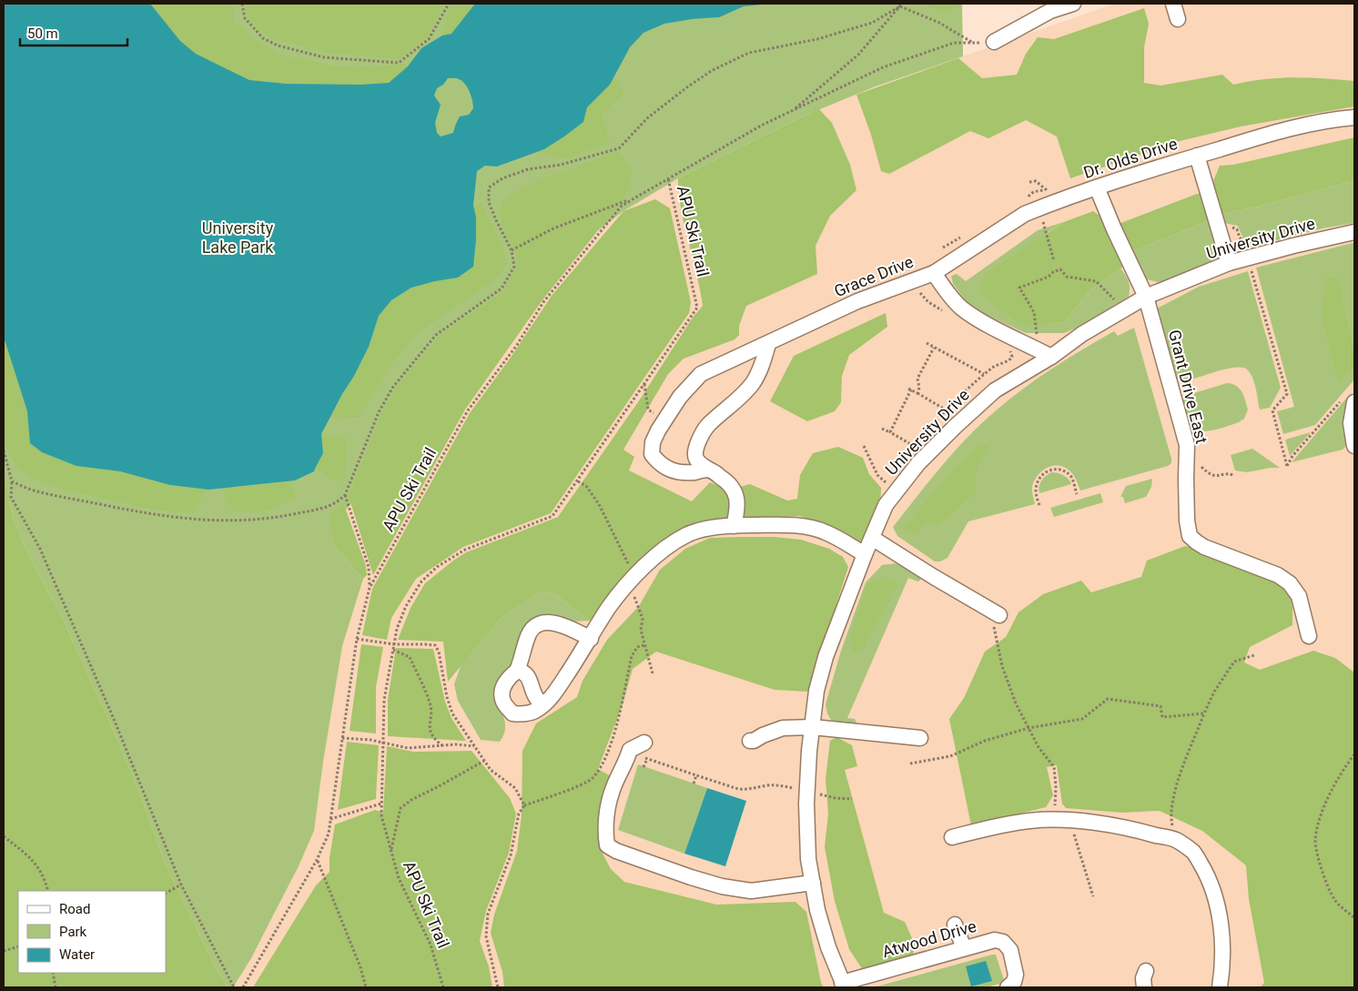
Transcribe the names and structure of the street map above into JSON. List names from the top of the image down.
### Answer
{
  "streets": {
    "street": [
      "Dr. Olds Drive",
      "University Drive",
      "Grace Drive",
      "Grant Drive East",
      "Atwood Drive"
    ],
    "path": ["APU Ski Trail"]
  },
  "crossings": [
    ["Dr. Olds Drive", "Grace Drive"],
    ["University Drive", "Grace Drive"],
    ["University Drive", "Grant Drive East"],
    ["University Drive", "Atwood Drive"]
  ],
  "parks": ["University Lake Park"],
  "legend": ["Road", "Park", "Water"],
  "scale_bar": "50 m"
}
